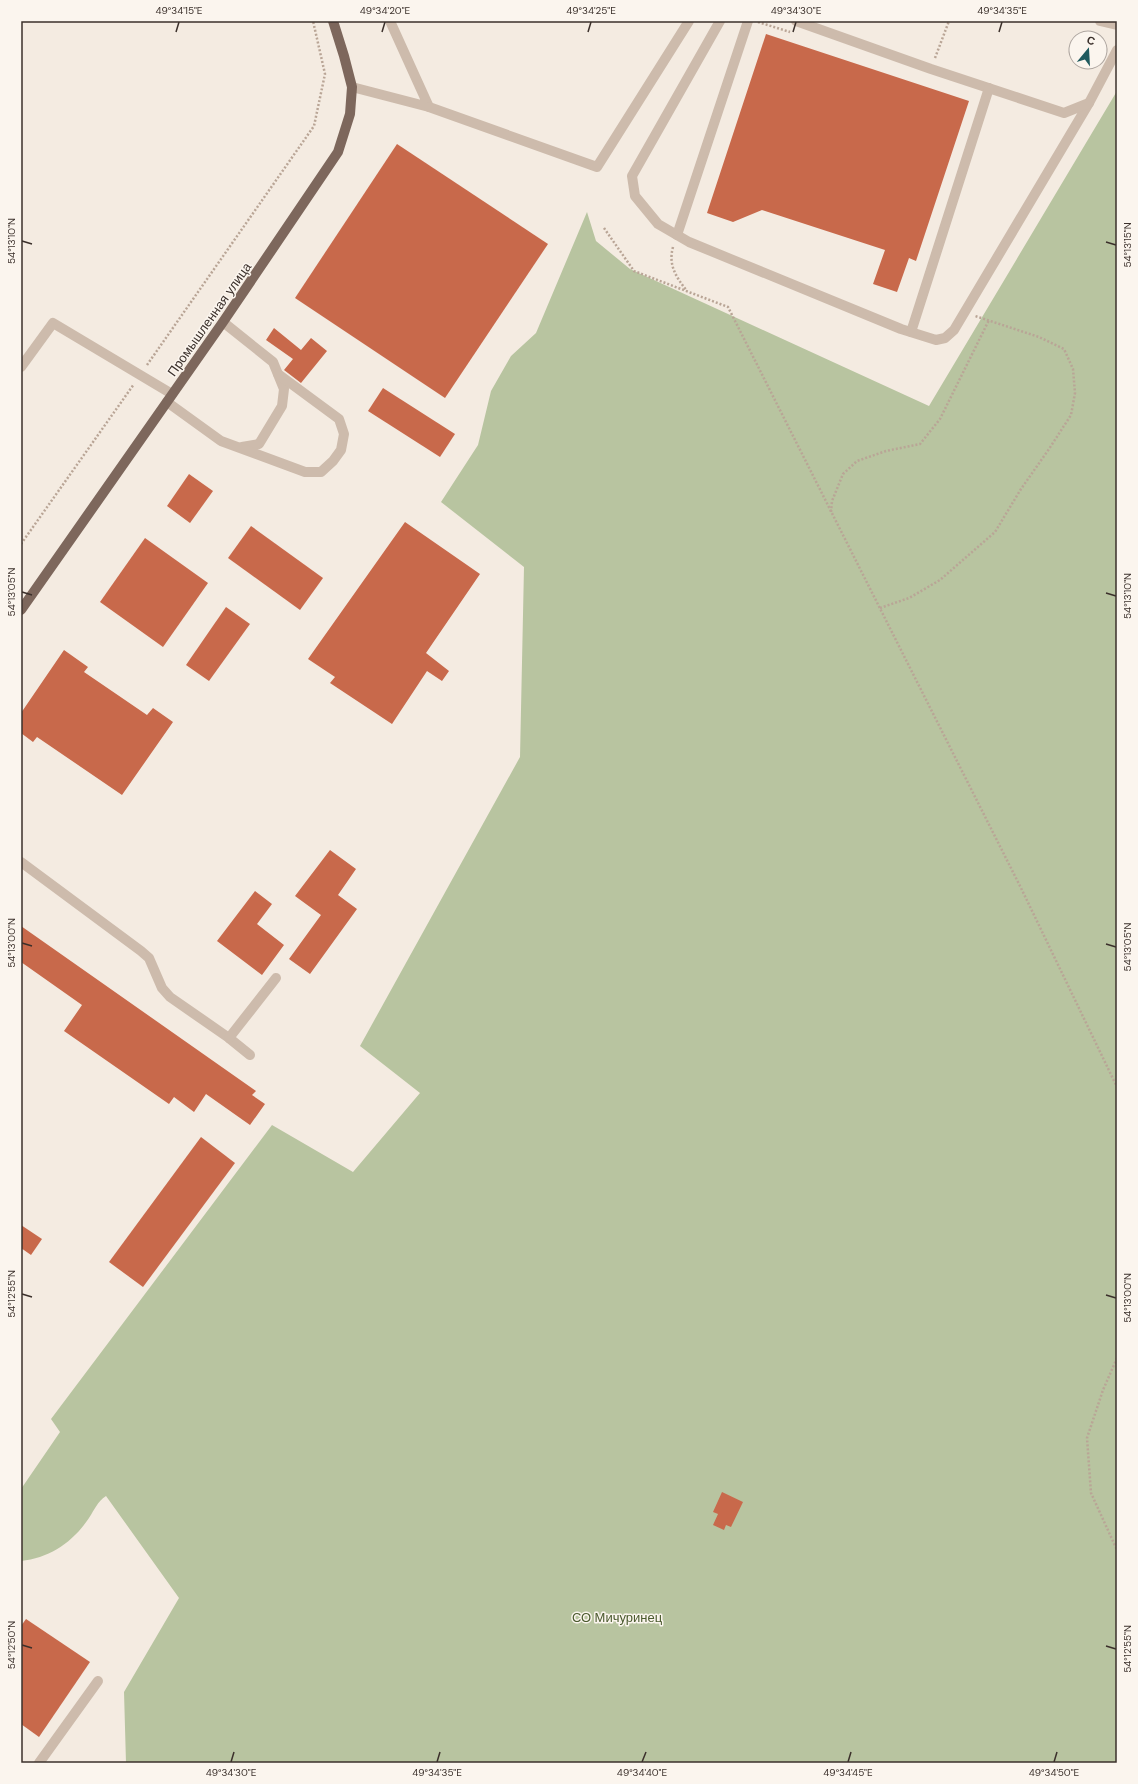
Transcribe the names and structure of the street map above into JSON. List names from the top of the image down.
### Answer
{
  "streets": {
    "main road": ["Промышленная улица"]
  },
  "parks": ["СО Мичуринец"],
  "north": "top",
  "coordinates": [
    "49°34'15\"E",
    "49°34'20\"E",
    "49°34'25\"E",
    "49°34'30\"E",
    "49°34'35\"E",
    "54°13'10\"N",
    "54°13'15\"N",
    "54°13'05\"N",
    "54°13'00\"N",
    "54°12'55\"N",
    "54°12'50\"N",
    "49°34'40\"E",
    "49°34'45\"E",
    "49°34'50\"E"
  ]
}
